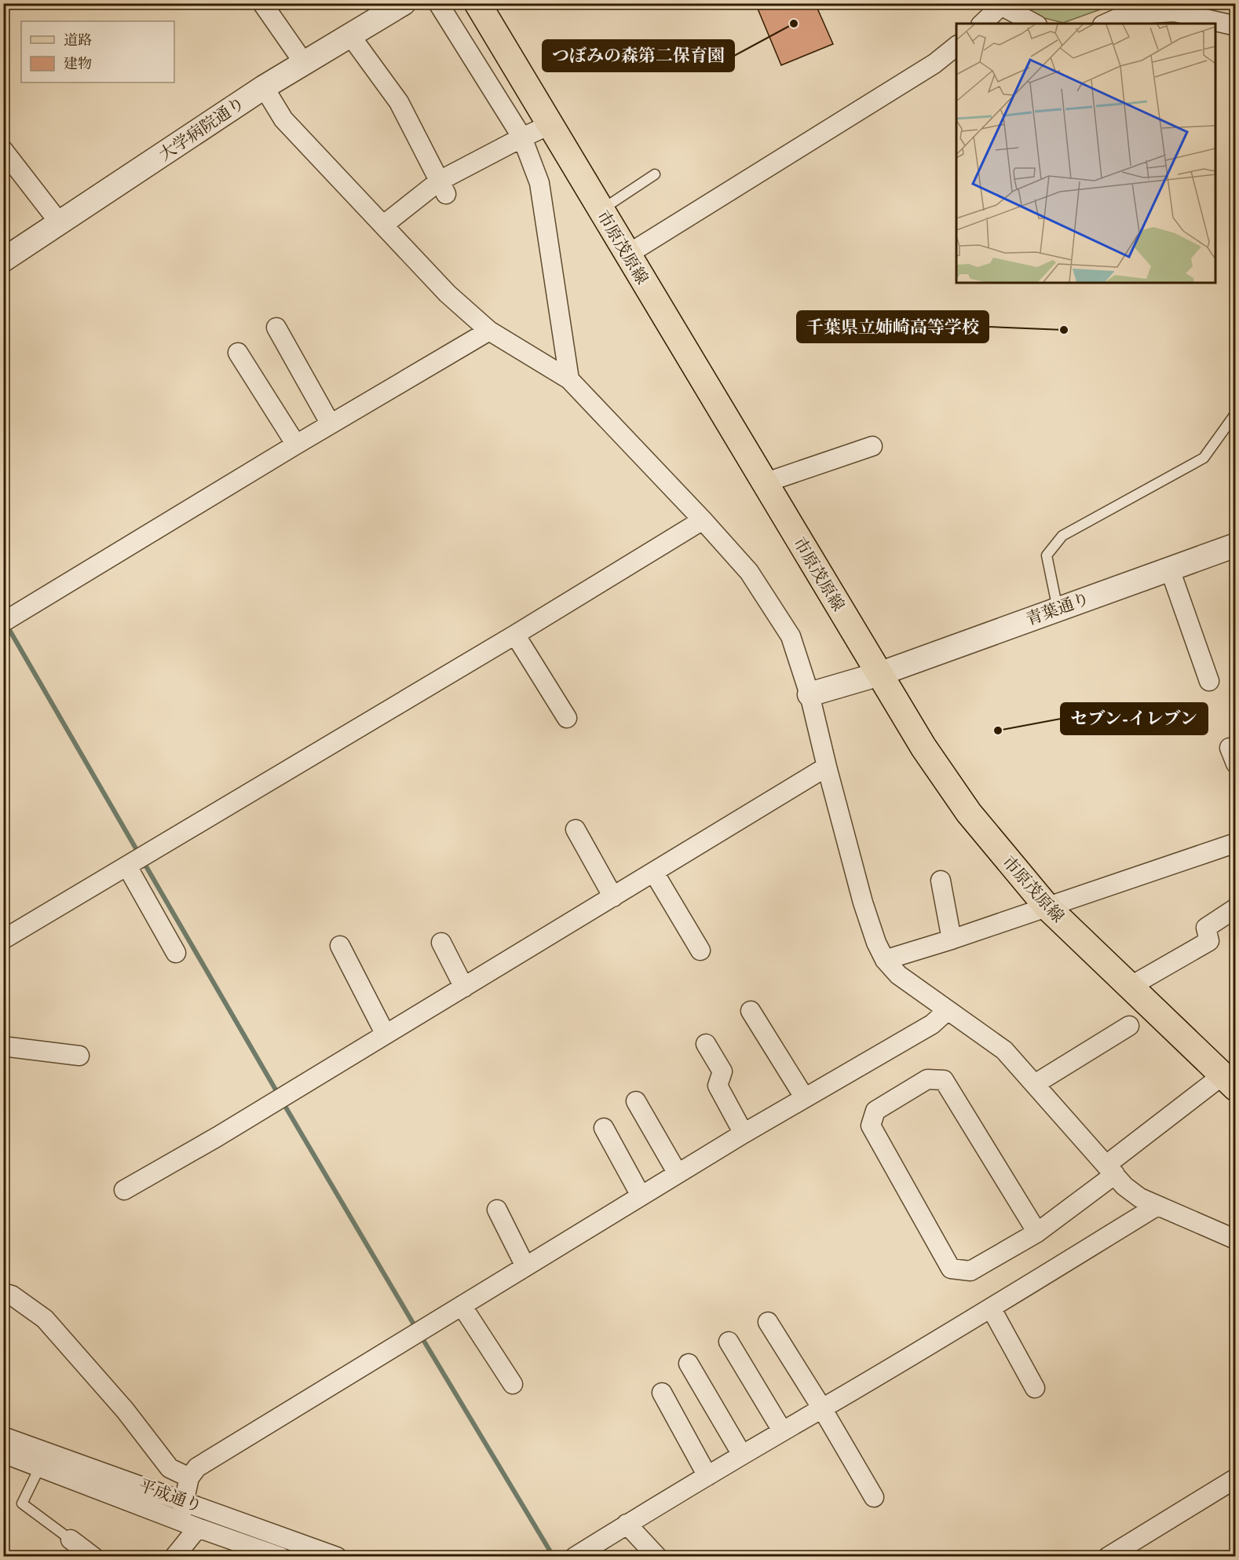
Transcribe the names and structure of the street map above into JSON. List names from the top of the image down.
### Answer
{
  "streets": {
    "main road": ["市原茂原線"],
    "street": ["大学病院通り", "青葉通り", "平成通り"]
  },
  "crossings": [
    ["市原茂原線", "青葉通り"]
  ],
  "places": ["つぼみの森第二保育園", "千葉県立姉崎高等学校", "セブン-イレブン"],
  "legend": ["道路", "建物"]
}
